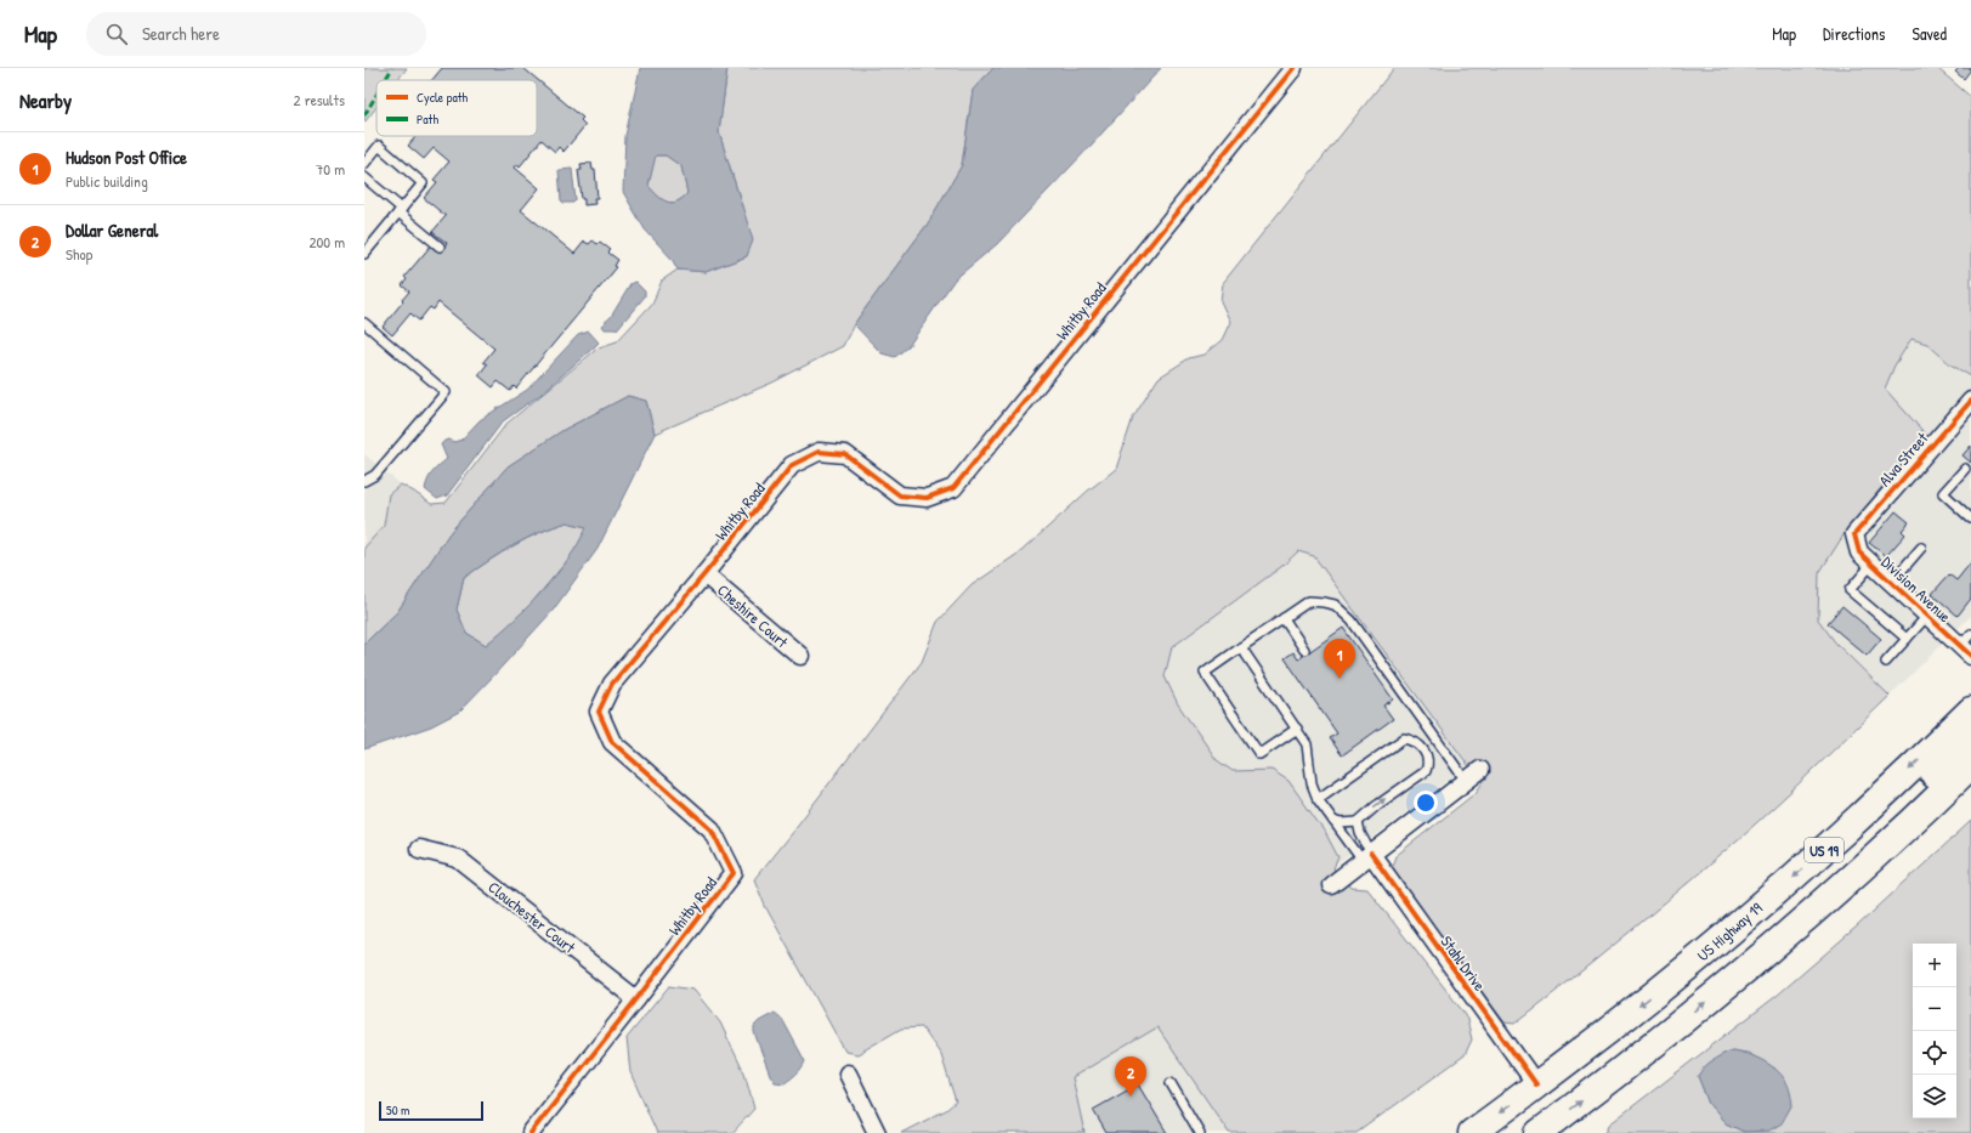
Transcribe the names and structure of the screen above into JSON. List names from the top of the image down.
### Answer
{
  "streets": {
    "highway": ["US 19", "US Highway 19"],
    "street": [
      "Whitby Road",
      "Alva Street",
      "Division Avenue",
      "Cheshire Court",
      "Clouchester Court",
      "Stahl Drive"
    ]
  },
  "crossings": [
    ["Whitby Road", "Cheshire Court"],
    ["Whitby Road", "Clouchester Court"],
    ["Alva Street", "Division Avenue"],
    ["US Highway 19", "Stahl Drive"]
  ],
  "legend": ["Cycle path", "Path"],
  "scale_bar": "50 m",
  "page": {
    "header": "Map",
    "search": "Search here",
    "nav": ["Map", "Directions", "Saved"],
    "heading": ["Nearby", "2 results"],
    "list": [
      {
        "mark": "1",
        "name": "Hudson Post Office",
        "note": "Public building",
        "value": "70 m"
      },
      {
        "mark": "2",
        "name": "Dollar General",
        "note": "Shop",
        "value": "200 m"
      }
    ],
    "pins": ["1", "2"],
    "map_buttons": ["+", "−"],
    "scale": "50 m"
  }
}
